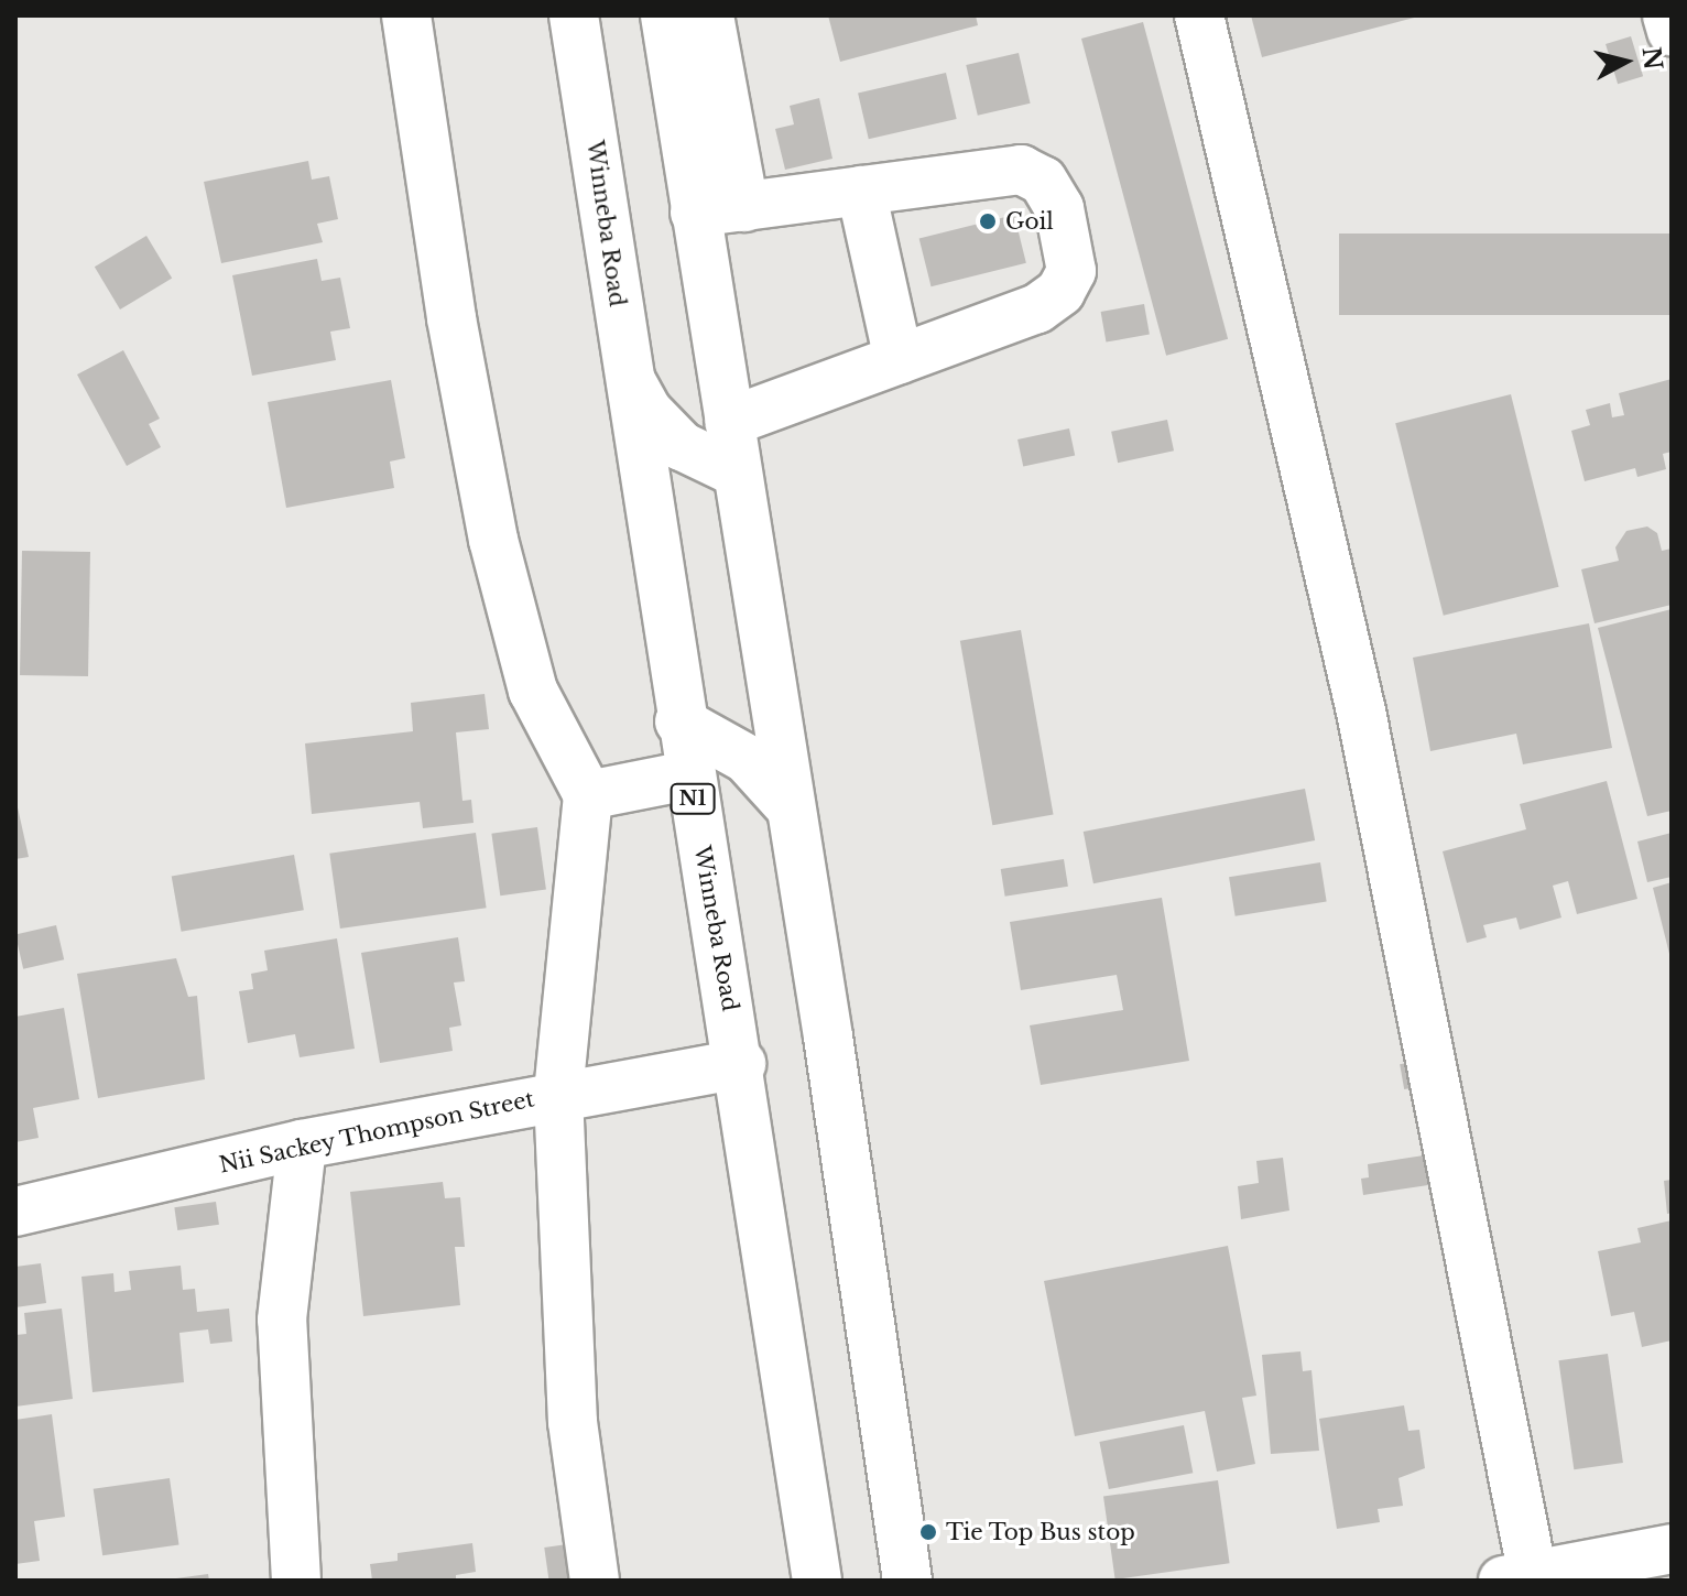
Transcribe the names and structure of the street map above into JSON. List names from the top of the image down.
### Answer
{
  "streets": {
    "main road": ["Winneba Road", "N1", "Nii Sackey Thompson Street"]
  },
  "crossings": [
    ["Winneba Road", "Nii Sackey Thompson Street"]
  ],
  "places": ["Goil", "Tie Top Bus stop"],
  "north": "right"
}
